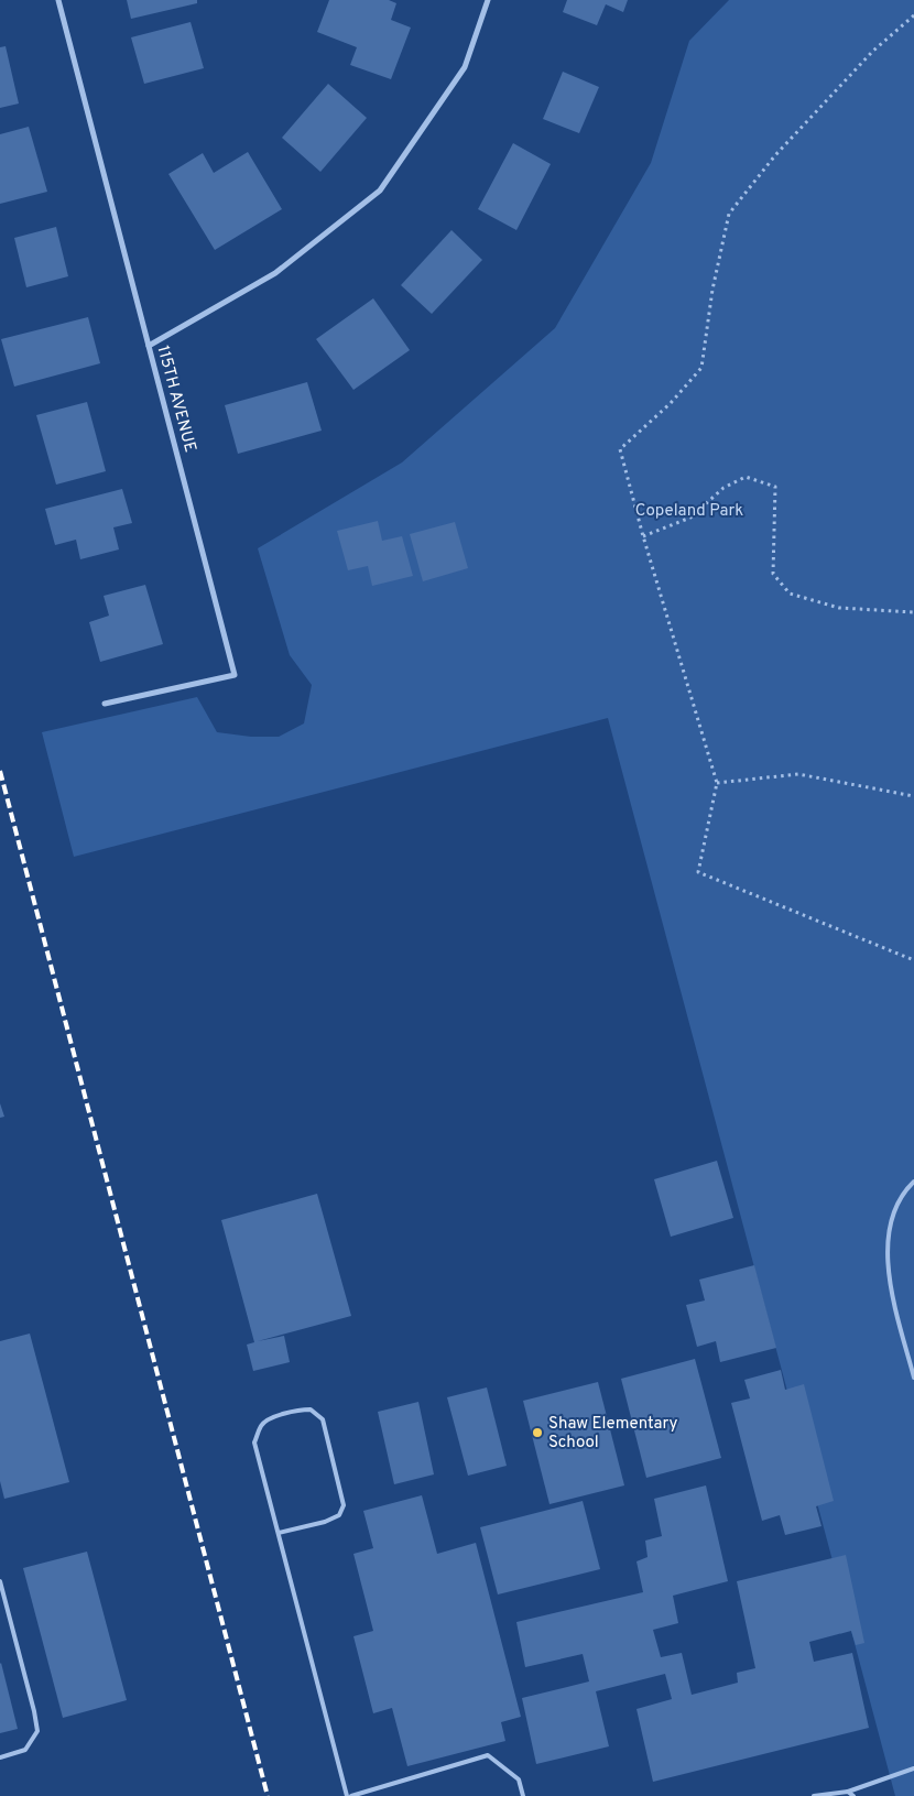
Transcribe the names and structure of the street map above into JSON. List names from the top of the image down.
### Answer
{
  "streets": {
    "street": ["115TH AVENUE"]
  },
  "parks": ["Copeland Park"],
  "places": ["Shaw Elementary School"]
}
